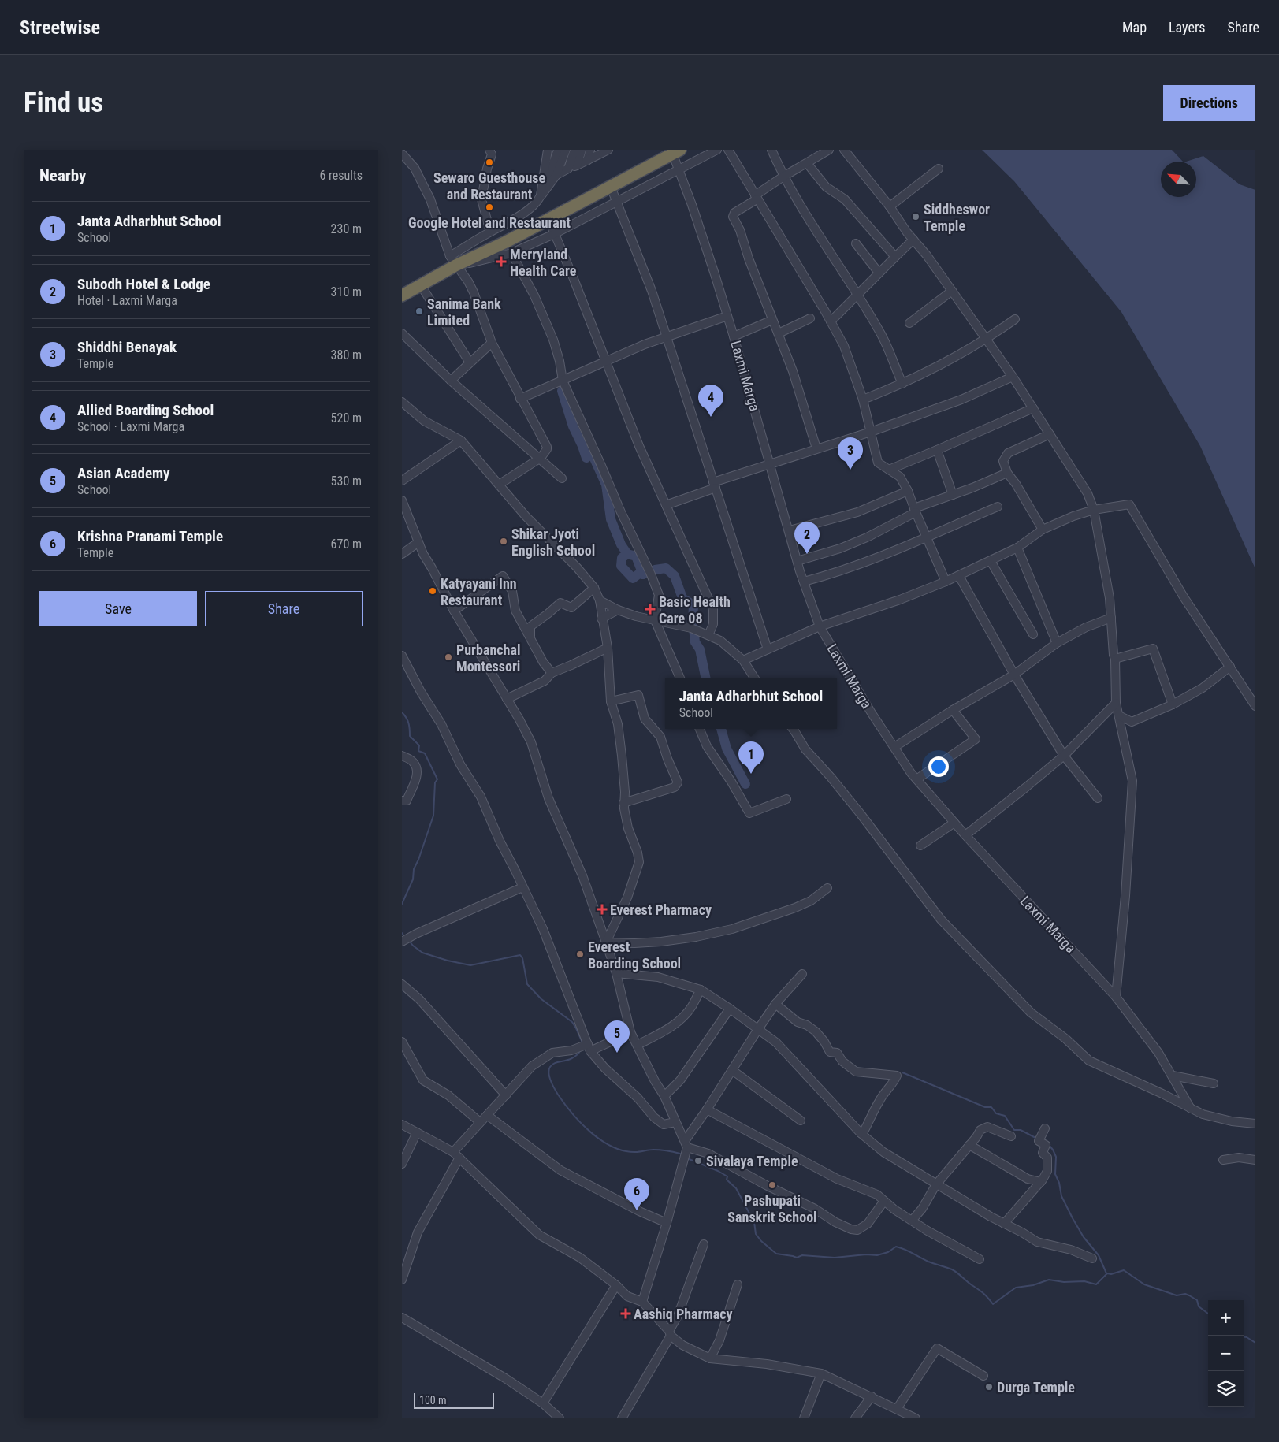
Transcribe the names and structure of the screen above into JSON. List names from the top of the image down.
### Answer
{
  "streets": {
    "street": ["Laxmi Marga"]
  },
  "places": {
    "other": [
      "Sewaro Guesthouse and Restaurant",
      "Google Hotel and Restaurant",
      "Siddheswor Temple",
      "Sanima Bank Limited",
      "Shikar Jyoti English School",
      "Katyayani Inn Restaurant",
      "Purbanchal Montessori",
      "Everest Boarding School",
      "Sivalaya Temple",
      "Pashupati Sanskrit School",
      "Durga Temple"
    ],
    "health": [
      "Merryland Health Care",
      "Basic Health Care 08",
      "Everest Pharmacy",
      "Aashiq Pharmacy"
    ]
  },
  "scale_bar": "100 m",
  "north": "top left",
  "page": {
    "header": "Streetwise",
    "nav": ["Map", "Layers", "Share"],
    "buttons": [
      "Directions",
      ["Save", "Share"]
    ],
    "title": "Find us",
    "heading": ["Nearby", "6 results"],
    "list": [
      {
        "mark": "1",
        "name": "Janta Adharbhut School",
        "note": "School",
        "value": "230 m"
      },
      {
        "mark": "2",
        "name": "Subodh Hotel & Lodge",
        "note": "Hotel · Laxmi Marga",
        "value": "310 m"
      },
      {
        "mark": "3",
        "name": "Shiddhi Benayak",
        "note": "Temple",
        "value": "380 m"
      },
      {
        "mark": "4",
        "name": "Allied Boarding School",
        "note": "School · Laxmi Marga",
        "value": "520 m"
      },
      {
        "mark": "5",
        "name": "Asian Academy",
        "note": "School",
        "value": "530 m"
      },
      {
        "mark": "6",
        "name": "Krishna Pranami Temple",
        "note": "Temple",
        "value": "670 m"
      }
    ],
    "pins": [
      "4",
      "3",
      "2",
      "1",
      "5",
      "6"
    ],
    "popup": ["Janta Adharbhut School", "School"],
    "map_buttons": ["+", "−"],
    "scale": "100 m"
  }
}
